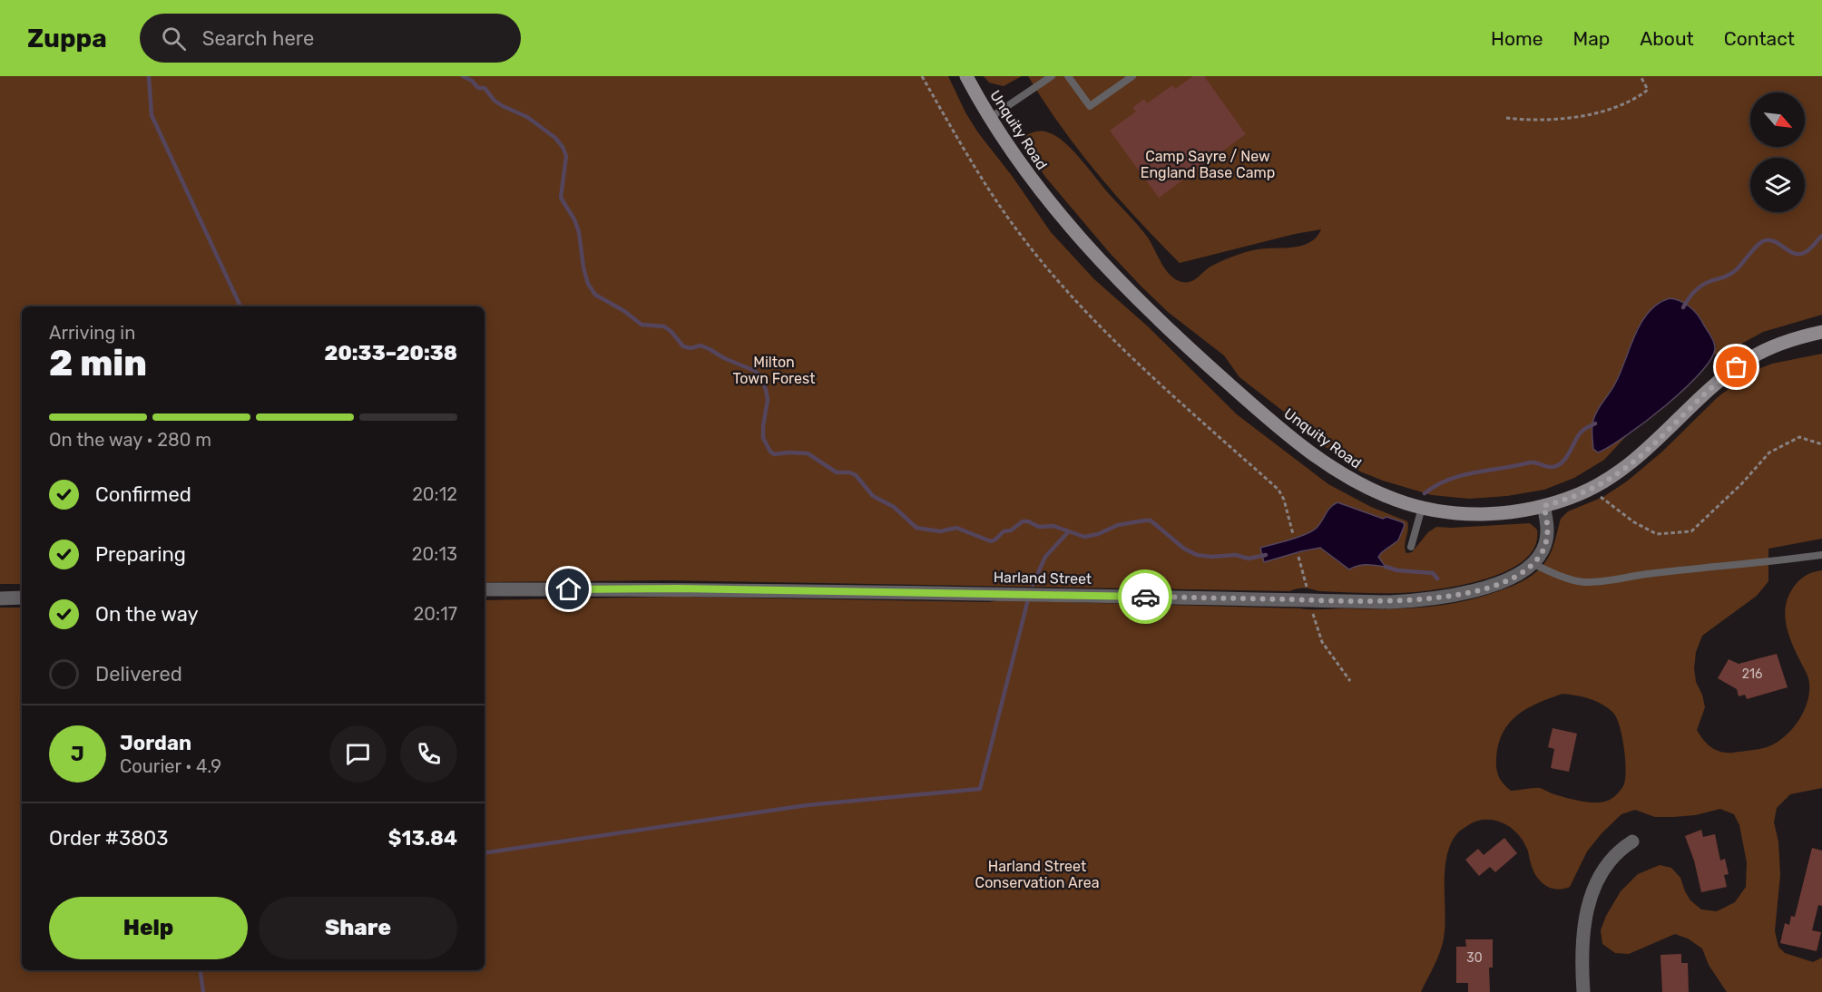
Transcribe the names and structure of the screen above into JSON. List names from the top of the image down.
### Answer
{
  "streets": {
    "main road": ["Unquity Road"],
    "street": ["Harland Street"]
  },
  "crossings": [
    ["Unquity Road", "Harland Street"]
  ],
  "parks": ["Camp Sayre / New England Base Camp", "Milton Town Forest", "Harland Street Conservation Area"],
  "house_numbers": ["216", "30"],
  "north": "bottom right",
  "page": {
    "header": "Zuppa",
    "search": "Search here",
    "nav": [
      "Home",
      "Map",
      "About",
      "Contact"
    ],
    "heading": ["2 min", "Arriving in", "20:33–20:38"],
    "panel": [
      "Jordan",
      "Courier · 4.9",
      "Order #3803",
      "$13.84"
    ],
    "bar": "On the way · 280 m",
    "list": [
      ["Confirmed", "20:12"],
      ["Preparing", "20:13"],
      ["On the way", "20:17"],
      "Delivered"
    ],
    "round": "J",
    "buttons": ["Help", "Share"]
  }
}
